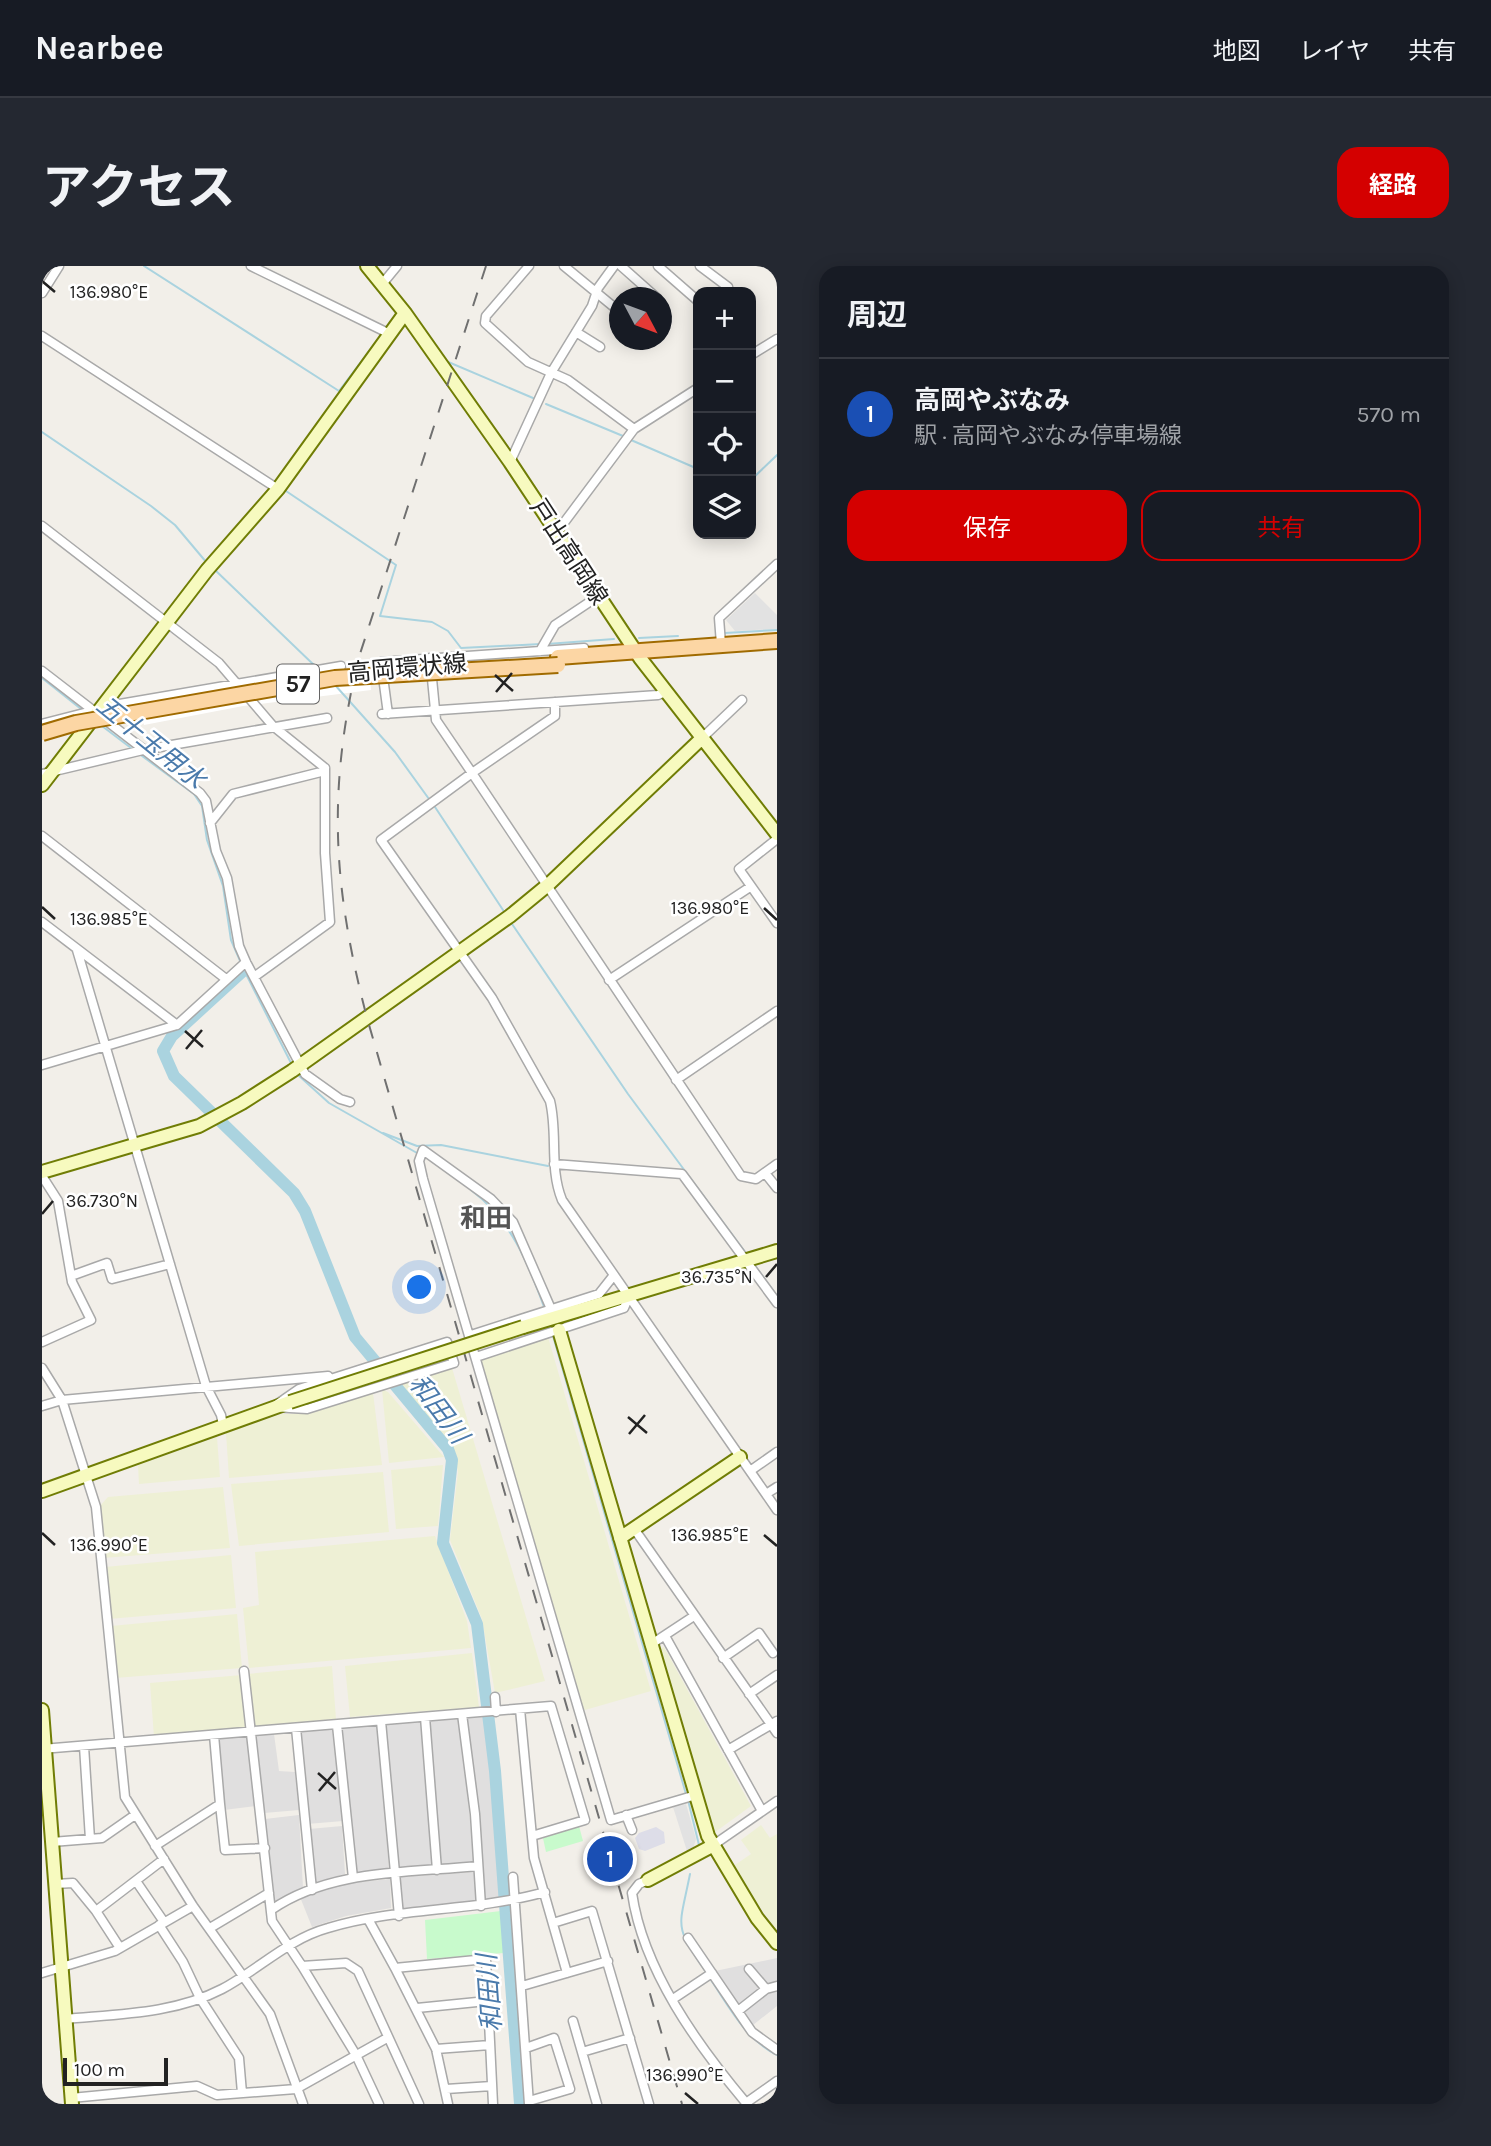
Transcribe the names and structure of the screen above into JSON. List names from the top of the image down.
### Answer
{
  "streets": {
    "main road": ["高岡環状線", "57"],
    "street": ["戸出高岡線"]
  },
  "crossings": [
    ["戸出高岡線", "高岡環状線"]
  ],
  "districts": ["和田"],
  "water": ["五十玉用水", "和田川"],
  "scale_bar": "100 m",
  "north": "bottom right",
  "page": {
    "header": "Nearbee",
    "nav": ["地図", "レイヤ", "共有"],
    "title": "アクセス",
    "buttons": [
      "経路",
      ["保存", "共有"]
    ],
    "heading": "周辺",
    "map_buttons": ["+", "−"],
    "list": [
      {
        "mark": "1",
        "name": "高岡やぶなみ",
        "note": "駅 · 高岡やぶなみ停車場線",
        "value": "570 m"
      }
    ],
    "pins": "1",
    "scale": "100 m"
  },
  "coordinates": [
    "136.980°E",
    "136.985°E",
    "36.730°N",
    "36.735°N",
    "136.990°E"
  ]
}
